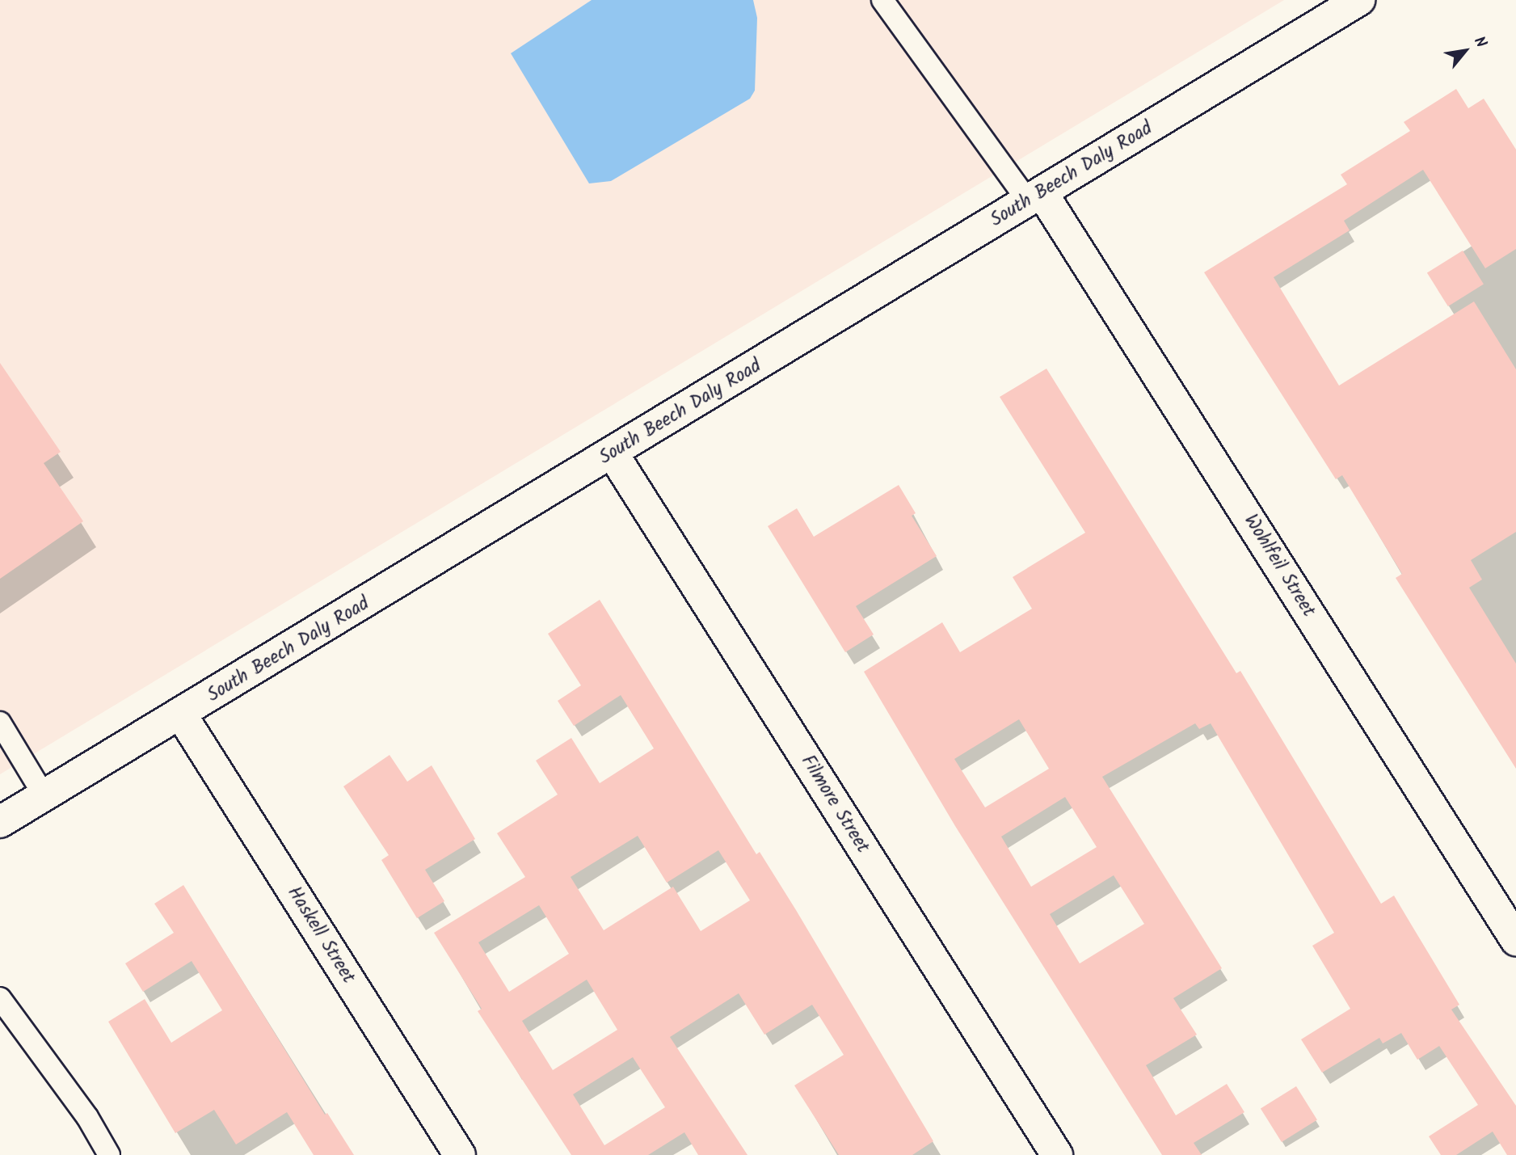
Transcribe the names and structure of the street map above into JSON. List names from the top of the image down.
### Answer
{
  "streets": {
    "street": [
      "South Beech Daly Road",
      "Wohlfeil Street",
      "Filmore Street",
      "Haskell Street"
    ]
  },
  "crossings": [
    ["South Beech Daly Road", "Wohlfeil Street"],
    ["South Beech Daly Road", "Filmore Street"],
    ["South Beech Daly Road", "Haskell Street"]
  ],
  "north": "top right"
}
